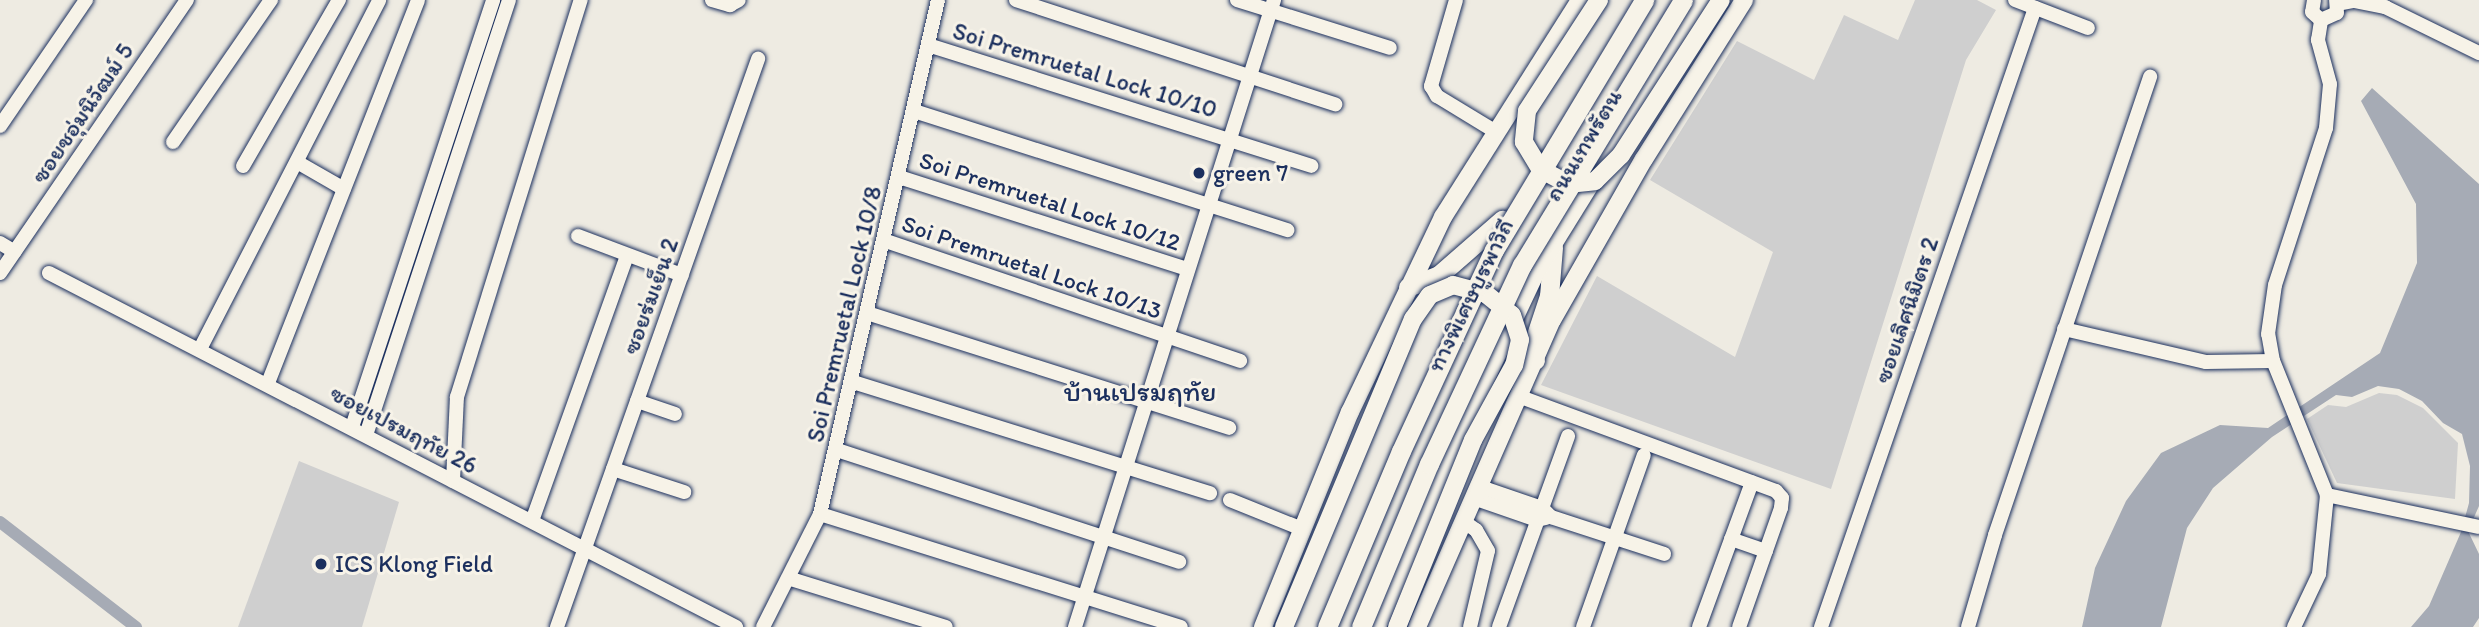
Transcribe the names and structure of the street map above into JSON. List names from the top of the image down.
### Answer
{
  "streets": {
    "highway": ["ถนนเทพรัตน", "ทางพิเศษบูรพาวิถี"],
    "street": [
      "Soi Premruetal Lock 10/10",
      "ซอยชอุ่มนิวัฒม์ 5",
      "Soi Premruetal Lock 10/12",
      "Soi Premruetal Lock 10/13",
      "ซอยร่มเย็น 2",
      "ซอยเลิศนิมิตร 2",
      "Soi Premruetal Lock 10/8",
      "ซอยเปรมฤทัย 26"
    ]
  },
  "crossings": [
    ["Soi Premruetal Lock 10/10", "Soi Premruetal Lock 10/8"],
    ["Soi Premruetal Lock 10/12", "Soi Premruetal Lock 10/8"],
    ["Soi Premruetal Lock 10/13", "Soi Premruetal Lock 10/8"],
    ["ซอยร่มเย็น 2", "ซอยเปรมฤทัย 26"]
  ],
  "districts": ["บ้านเปรมฤทัย"],
  "places": ["green 7", "ICS Klong Field"]
}
